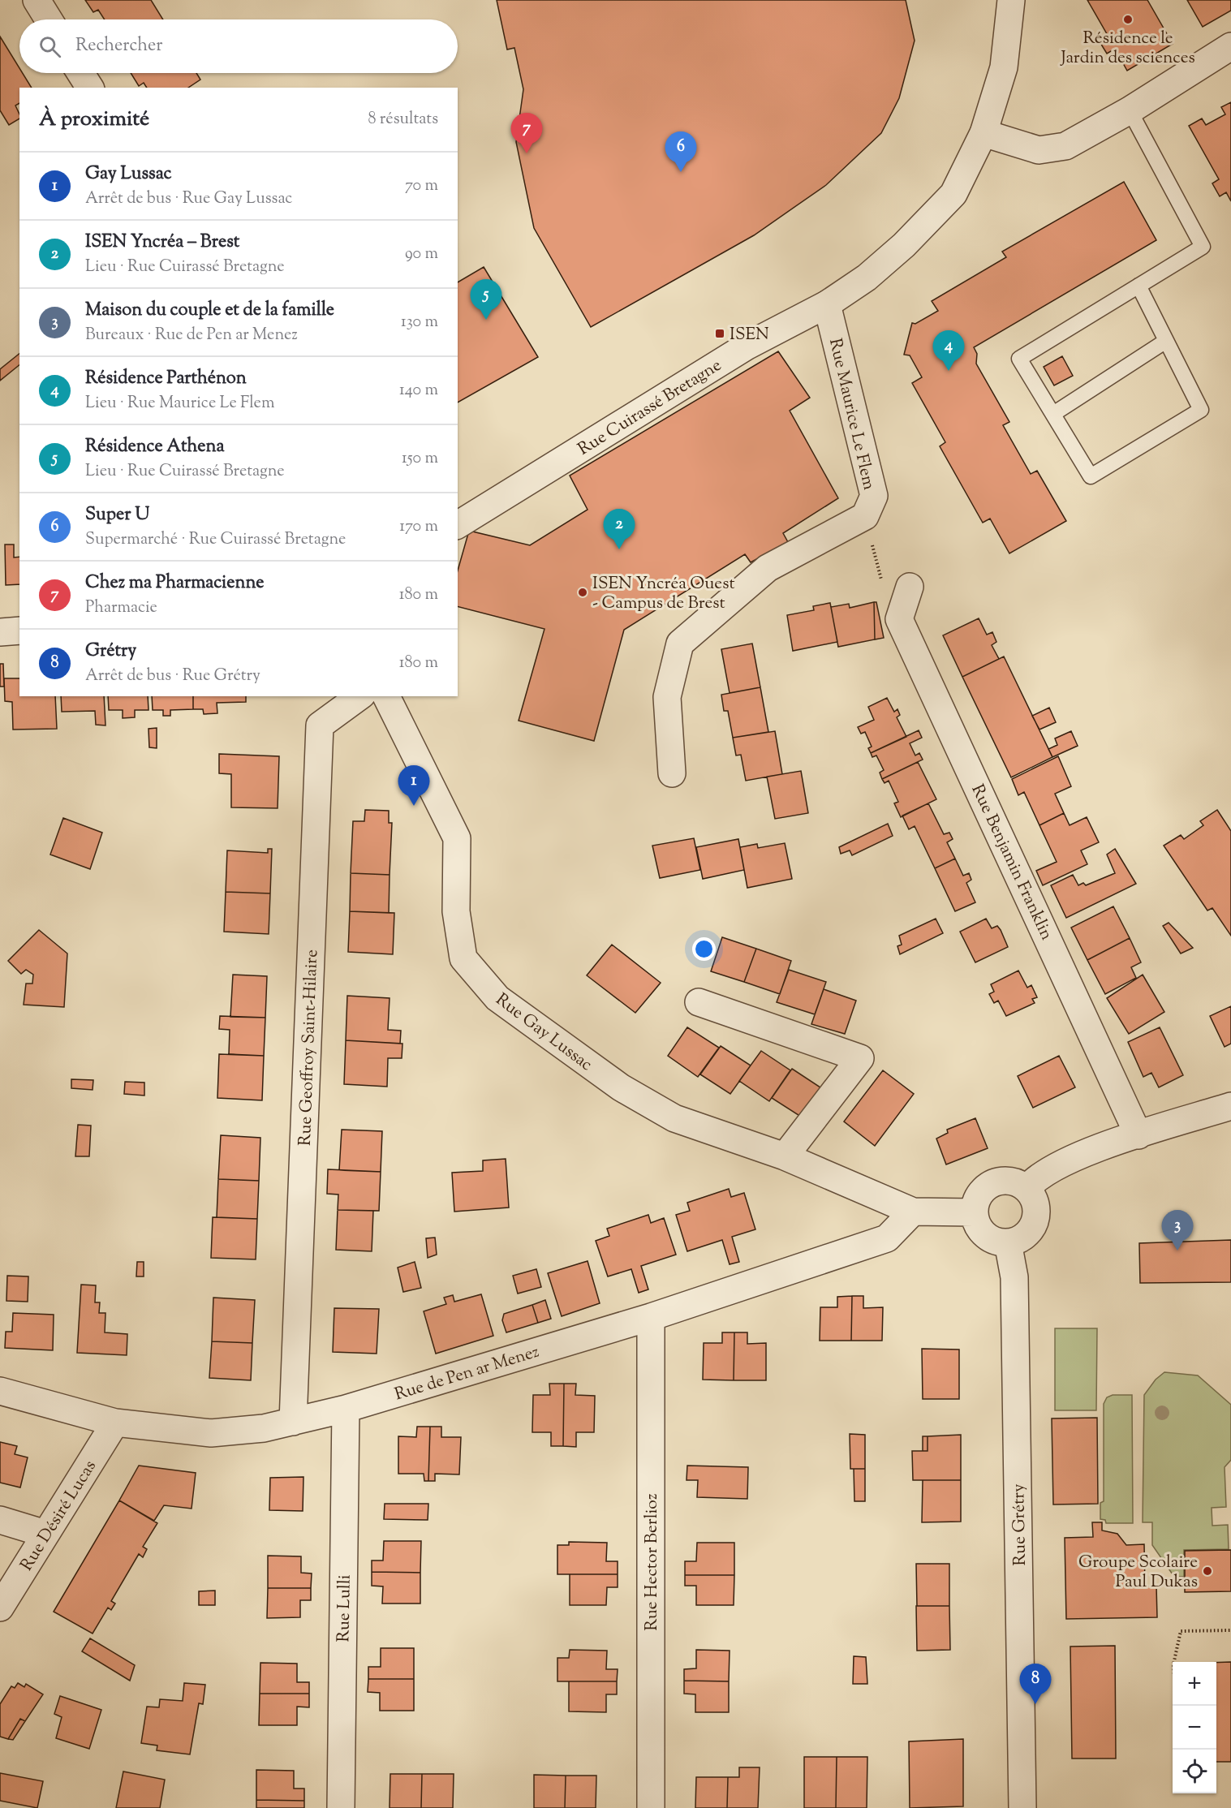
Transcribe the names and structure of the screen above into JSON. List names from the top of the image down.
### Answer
{
  "streets": {
    "street": [
      "Rue Cuirassé Bretagne",
      "Rue Maurice Le Flem",
      "Rue Benjamin Franklin",
      "Rue Gay Lussac",
      "Rue Geoffroy Saint-Hilaire",
      "Rue de Pen ar Menez",
      "Rue Désiré Lucas",
      "Rue Grétry",
      "Rue Hector Berlioz",
      "Rue Lulli"
    ]
  },
  "crossings": [
    ["Rue Cuirassé Bretagne", "Rue Maurice Le Flem"],
    ["Rue Gay Lussac", "Rue de Pen ar Menez"],
    ["Rue Gay Lussac", "Rue Grétry"],
    ["Rue Geoffroy Saint-Hilaire", "Rue de Pen ar Menez"],
    ["Rue de Pen ar Menez", "Rue Désiré Lucas"],
    ["Rue de Pen ar Menez", "Rue Hector Berlioz"],
    ["Rue de Pen ar Menez", "Rue Lulli"]
  ],
  "places": {
    "other": ["Résidence le Jardin des sciences", "ISEN Yncréa Ouest - Campus de Brest", "Groupe Scolaire Paul Dukas"],
    "transit": ["ISEN"]
  },
  "page": {
    "search": "Rechercher",
    "heading": ["À proximité", "8 résultats"],
    "pins": [
      "7",
      "6",
      "5",
      "4",
      "2",
      "1",
      "3",
      "8"
    ],
    "list": [
      {
        "mark": "1",
        "name": "Gay Lussac",
        "note": "Arrêt de bus · Rue Gay Lussac",
        "value": "70 m"
      },
      {
        "mark": "2",
        "name": "ISEN Yncréa – Brest",
        "note": "Lieu · Rue Cuirassé Bretagne",
        "value": "90 m"
      },
      {
        "mark": "3",
        "name": "Maison du couple et de la famille",
        "note": "Bureaux · Rue de Pen ar Menez",
        "value": "130 m"
      },
      {
        "mark": "4",
        "name": "Résidence Parthénon",
        "note": "Lieu · Rue Maurice Le Flem",
        "value": "140 m"
      },
      {
        "mark": "5",
        "name": "Résidence Athena",
        "note": "Lieu · Rue Cuirassé Bretagne",
        "value": "150 m"
      },
      {
        "mark": "6",
        "name": "Super U",
        "note": "Supermarché · Rue Cuirassé Bretagne",
        "value": "170 m"
      },
      {
        "mark": "7",
        "name": "Chez ma Pharmacienne",
        "note": "Pharmacie",
        "value": "180 m"
      },
      {
        "mark": "8",
        "name": "Grétry",
        "note": "Arrêt de bus · Rue Grétry",
        "value": "180 m"
      }
    ],
    "map_buttons": ["+", "−"]
  }
}
